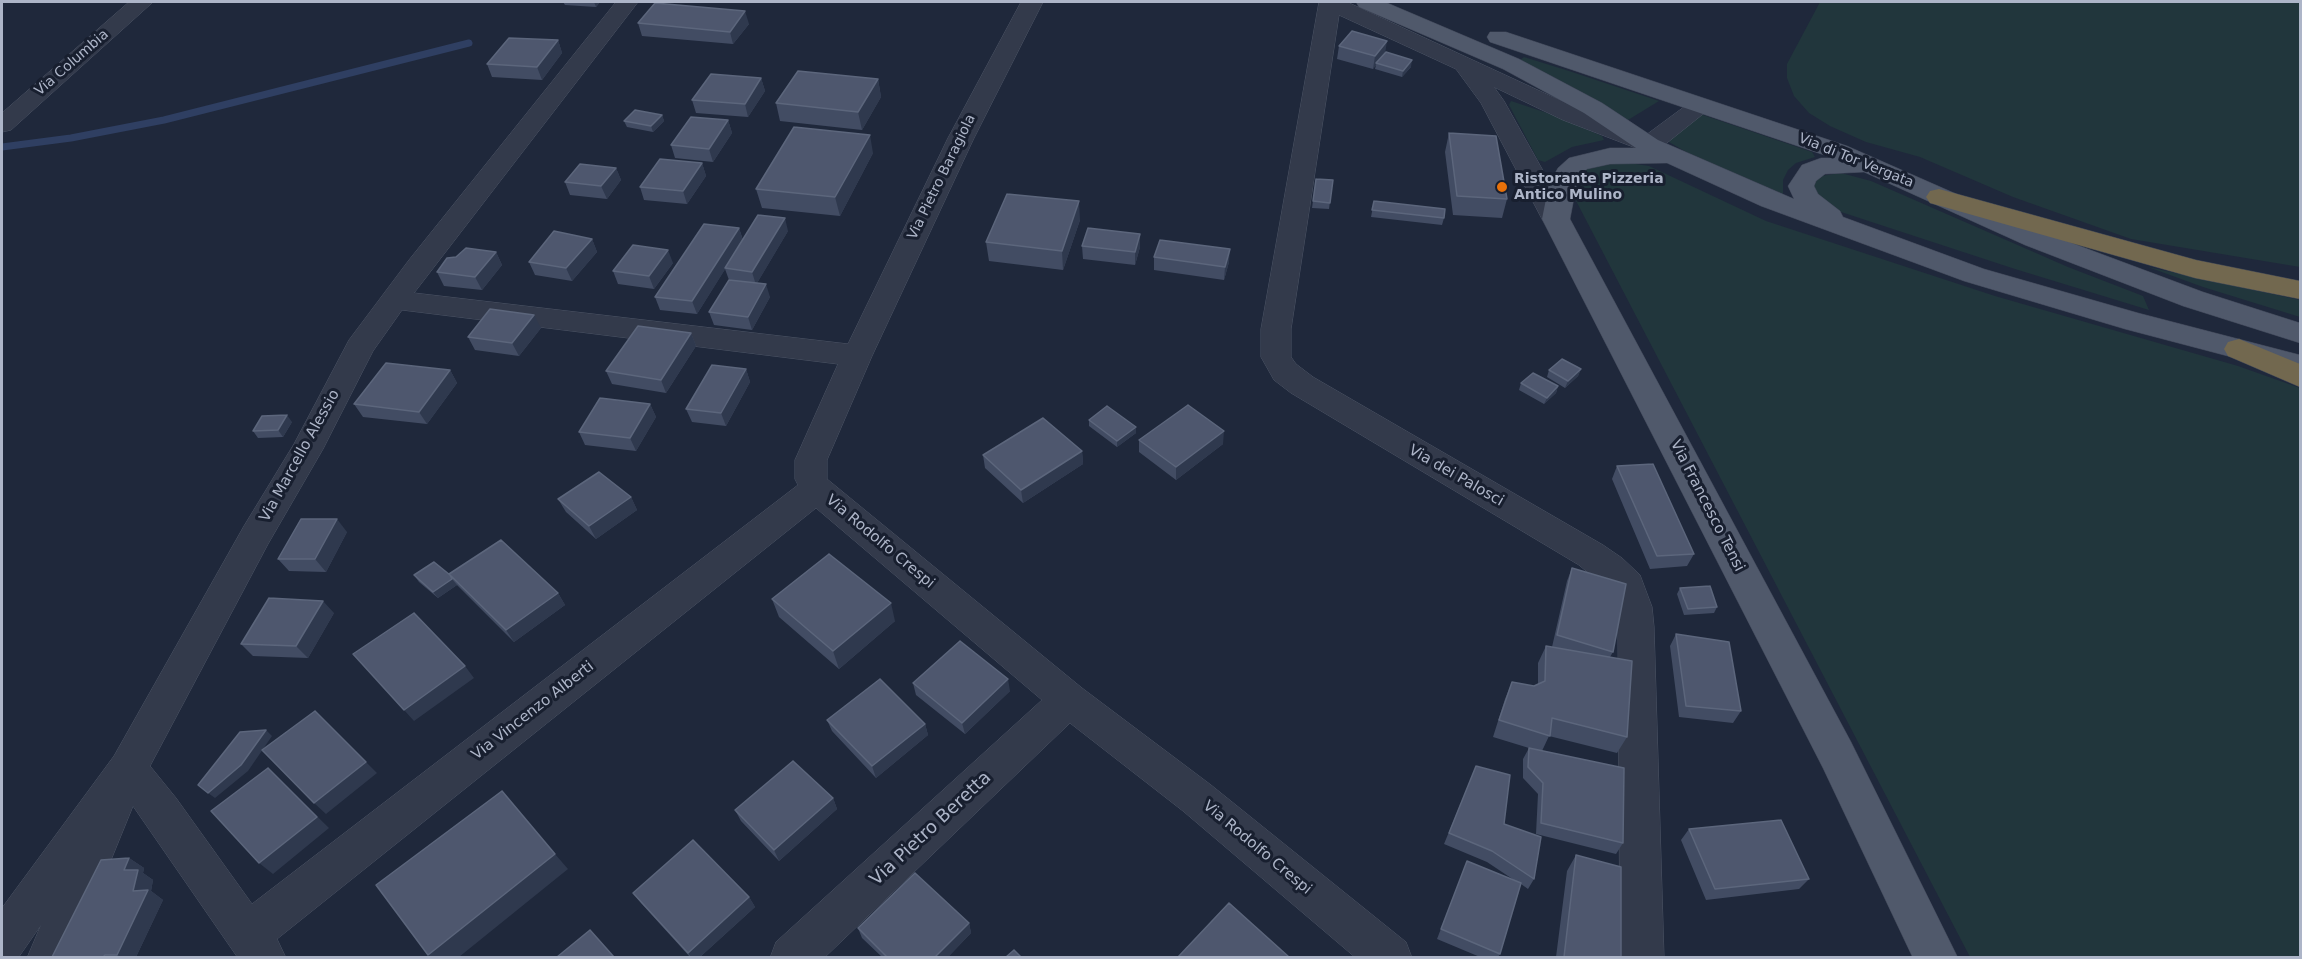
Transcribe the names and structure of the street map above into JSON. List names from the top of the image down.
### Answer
{
  "streets": {
    "main road": ["Via di Tor Vergata", "Via Francesco Tensi"],
    "street": [
      "Via Columbia",
      "Via Pietro Baragiola",
      "Via Marcello Alessio",
      "Via dei Palosci",
      "Via Rodolfo Crespi",
      "Via Vincenzo Alberti",
      "Via Pietro Beretta"
    ]
  },
  "crossings": [
    ["Via Pietro Baragiola", "Via Rodolfo Crespi"],
    ["Via Rodolfo Crespi", "Via Vincenzo Alberti"],
    ["Via Rodolfo Crespi", "Via Pietro Beretta"]
  ],
  "places": ["Ristorante Pizzeria Antico Mulino"]
}
